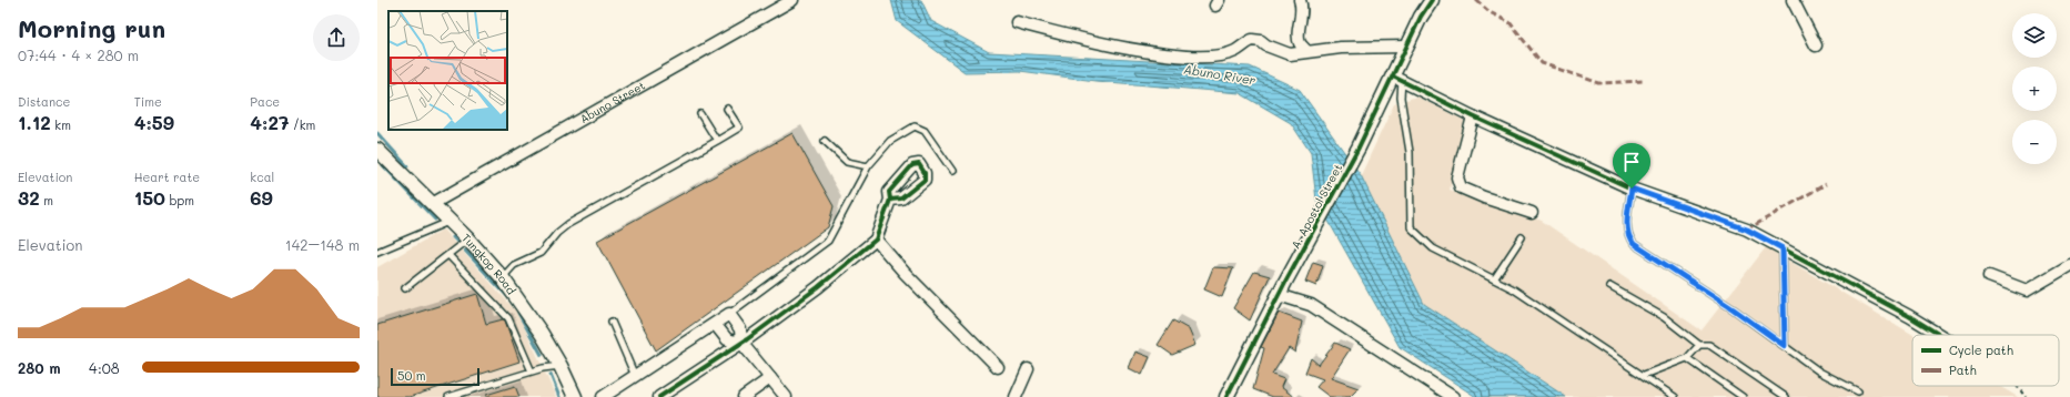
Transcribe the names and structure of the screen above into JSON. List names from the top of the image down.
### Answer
{
  "streets": {
    "street": ["Abuno Street", "A. Apostol Street", "Tungkop Road"]
  },
  "crossings": [
    ["Abuno Street", "Tungkop Road"]
  ],
  "water": ["Abuno River"],
  "legend": ["Cycle path", "Path"],
  "scale_bar": "50 m",
  "page": {
    "heading": ["Morning run", "07:44 · 4 × 280 m"],
    "map_buttons": ["+", "−"],
    "stats": [
      ["Distance", "1.12 km"],
      ["Time", "4:59"],
      ["Pace", "4:27 /km"],
      ["Elevation", "32 m"],
      ["Heart rate", "150 bpm"],
      ["kcal", "69"]
    ],
    "chart": ["Elevation", "142–148 m"],
    "list": [
      {
        "name": "280 m",
        "note": "4:08"
      }
    ],
    "scale": "50 m"
  }
}
